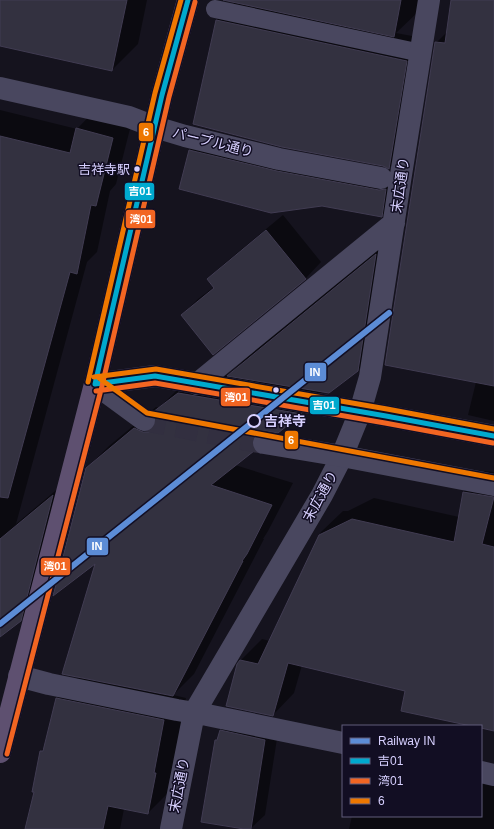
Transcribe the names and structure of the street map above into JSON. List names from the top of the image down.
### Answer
{
  "streets": {
    "street": ["パープル通り", "末広通り"]
  },
  "places": ["吉祥寺駅", "吉祥寺"],
  "lines": [
    "transit line 吉01",
    "transit line 6",
    "transit line 湾01",
    "rail line IN"
  ],
  "legend": [
    "Railway IN",
    "吉01",
    "湾01",
    "6"
  ]
}
